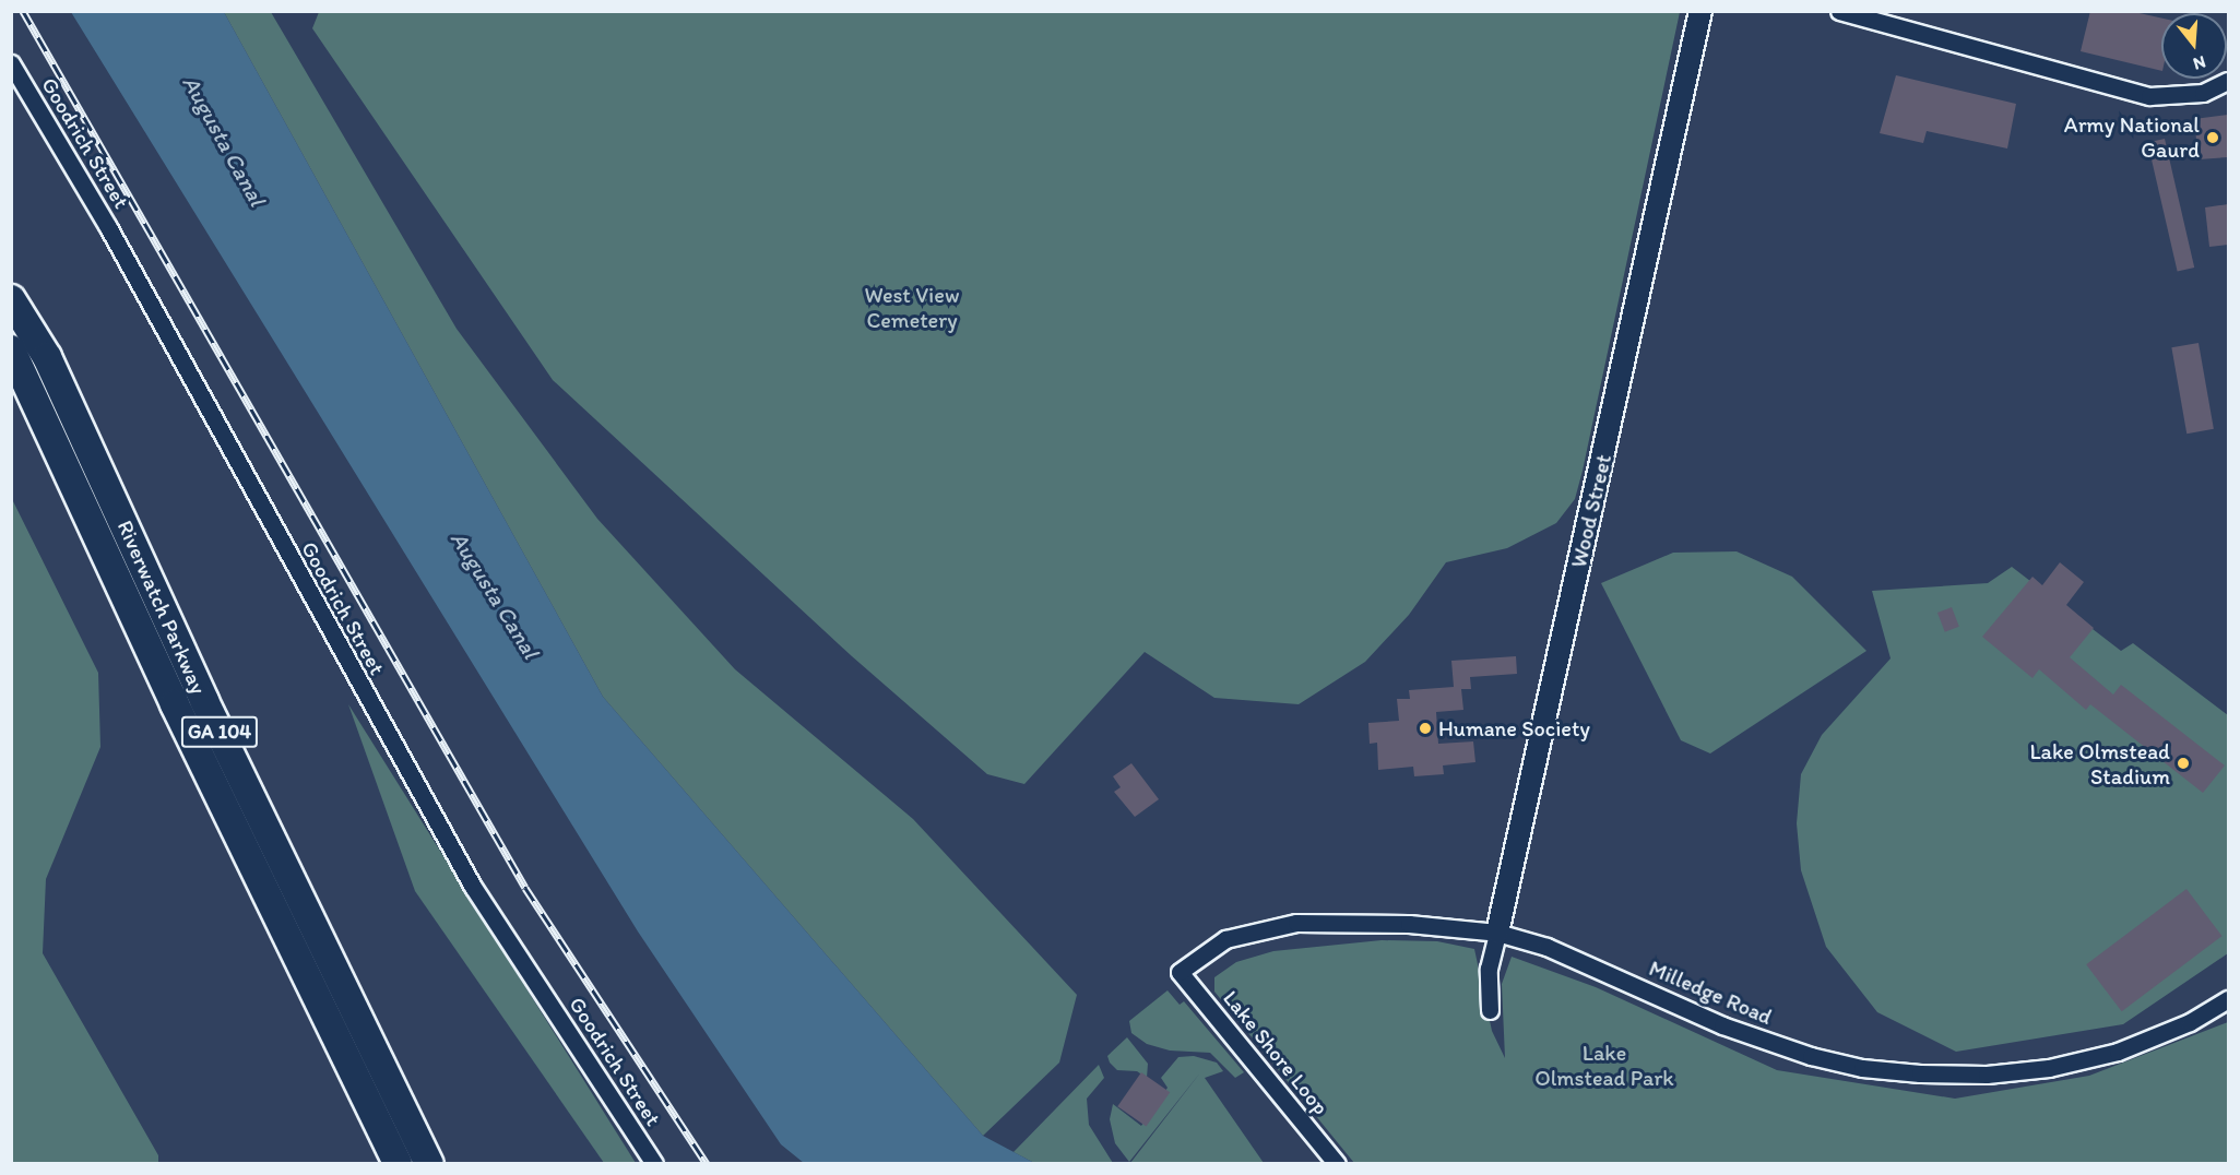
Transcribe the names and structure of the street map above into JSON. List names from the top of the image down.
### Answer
{
  "streets": {
    "main road": ["Riverwatch Parkway", "GA 104"],
    "street": [
      "Goodrich Street",
      "Wood Street",
      "Milledge Road",
      "Lake Shore Loop"
    ]
  },
  "crossings": [
    ["Wood Street", "Milledge Road"],
    ["Milledge Road", "Lake Shore Loop"]
  ],
  "water": ["Augusta Canal"],
  "parks": ["West View Cemetery", "Lake Olmstead Park"],
  "places": ["Army National Gaurd", "Humane Society", "Lake Olmstead Stadium"],
  "north": "bottom"
}
